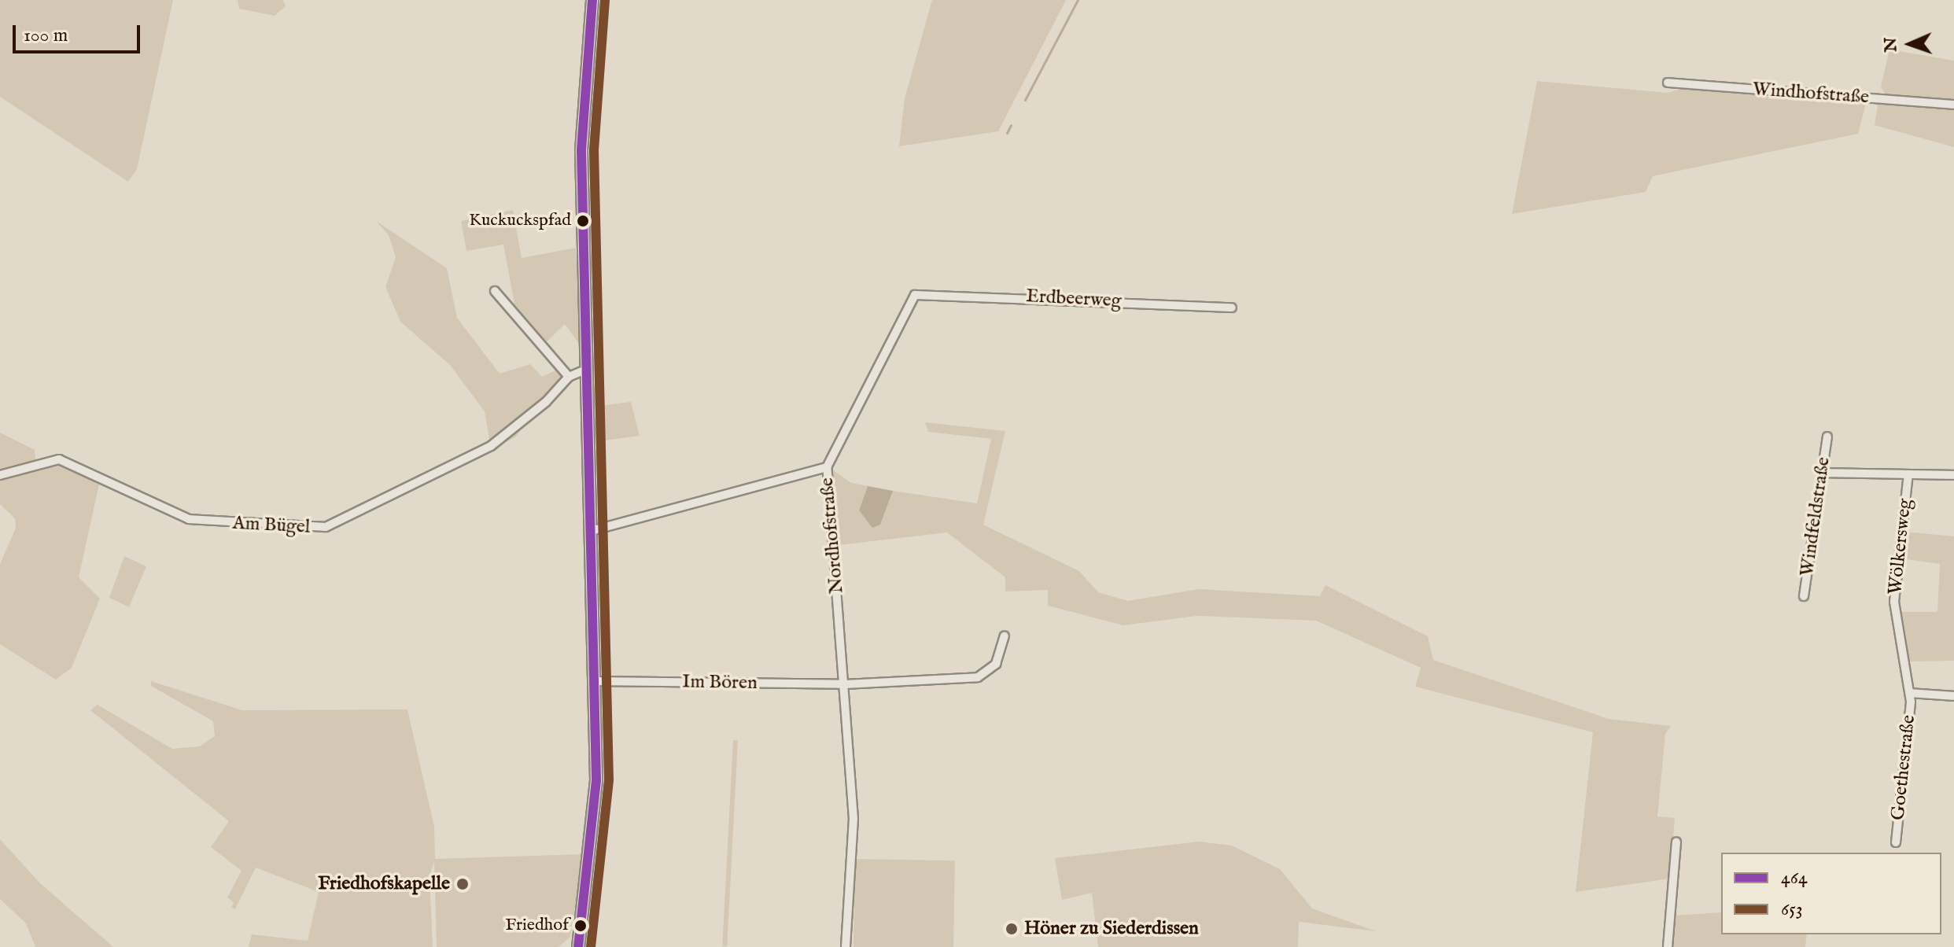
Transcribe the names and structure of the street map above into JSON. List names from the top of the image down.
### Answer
{
  "streets": {
    "street": [
      "Windhofstraße",
      "Erdbeerweg",
      "Windfeldstraße",
      "Am Bügel",
      "Nordhofstraße",
      "Wölkersweg",
      "Im Bören",
      "Goethestraße"
    ]
  },
  "crossings": [
    ["Erdbeerweg", "Nordhofstraße"],
    ["Nordhofstraße", "Im Bören"],
    ["Wölkersweg", "Goethestraße"]
  ],
  "places": [
    "Kuckuckspfad",
    "Friedhofskapelle",
    "Friedhof",
    "Höner zu Siederdissen"
  ],
  "lines": ["transit line 464", "transit line 653"],
  "legend": ["464", "653"],
  "scale_bar": "100 m",
  "north": "left"
}
